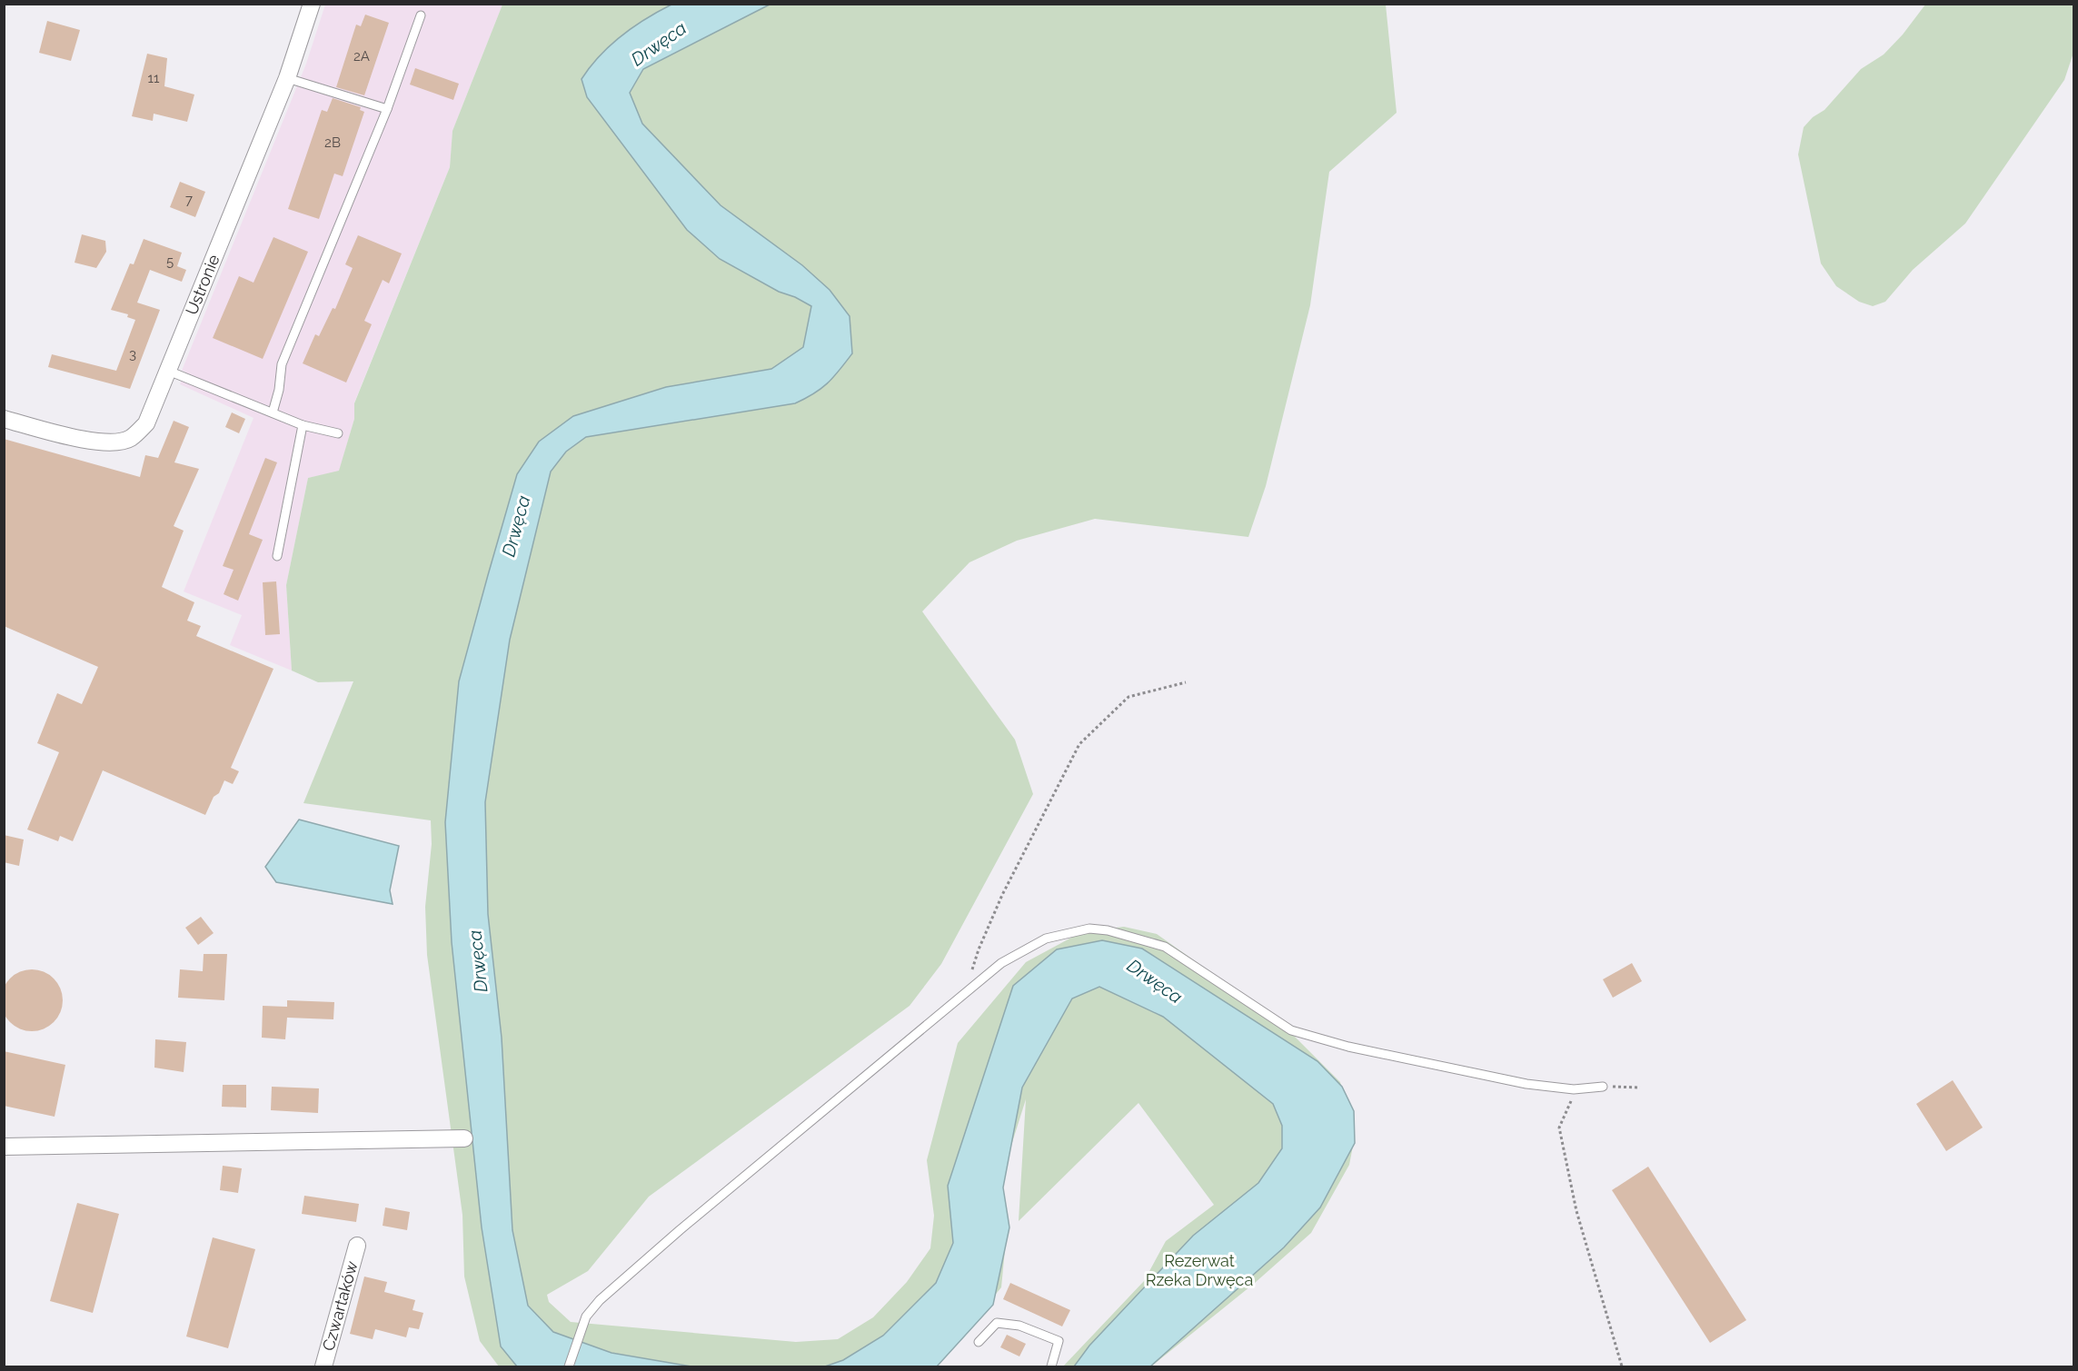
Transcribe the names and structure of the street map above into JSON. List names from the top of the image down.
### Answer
{
  "streets": {
    "street": ["Ustronie", "Czwartaków"]
  },
  "water": ["Drwęca"],
  "parks": ["Rezerwat Rzeka Drwęca"],
  "house_numbers": [
    "2A",
    "11",
    "2B",
    "7",
    "5",
    "3"
  ]
}
